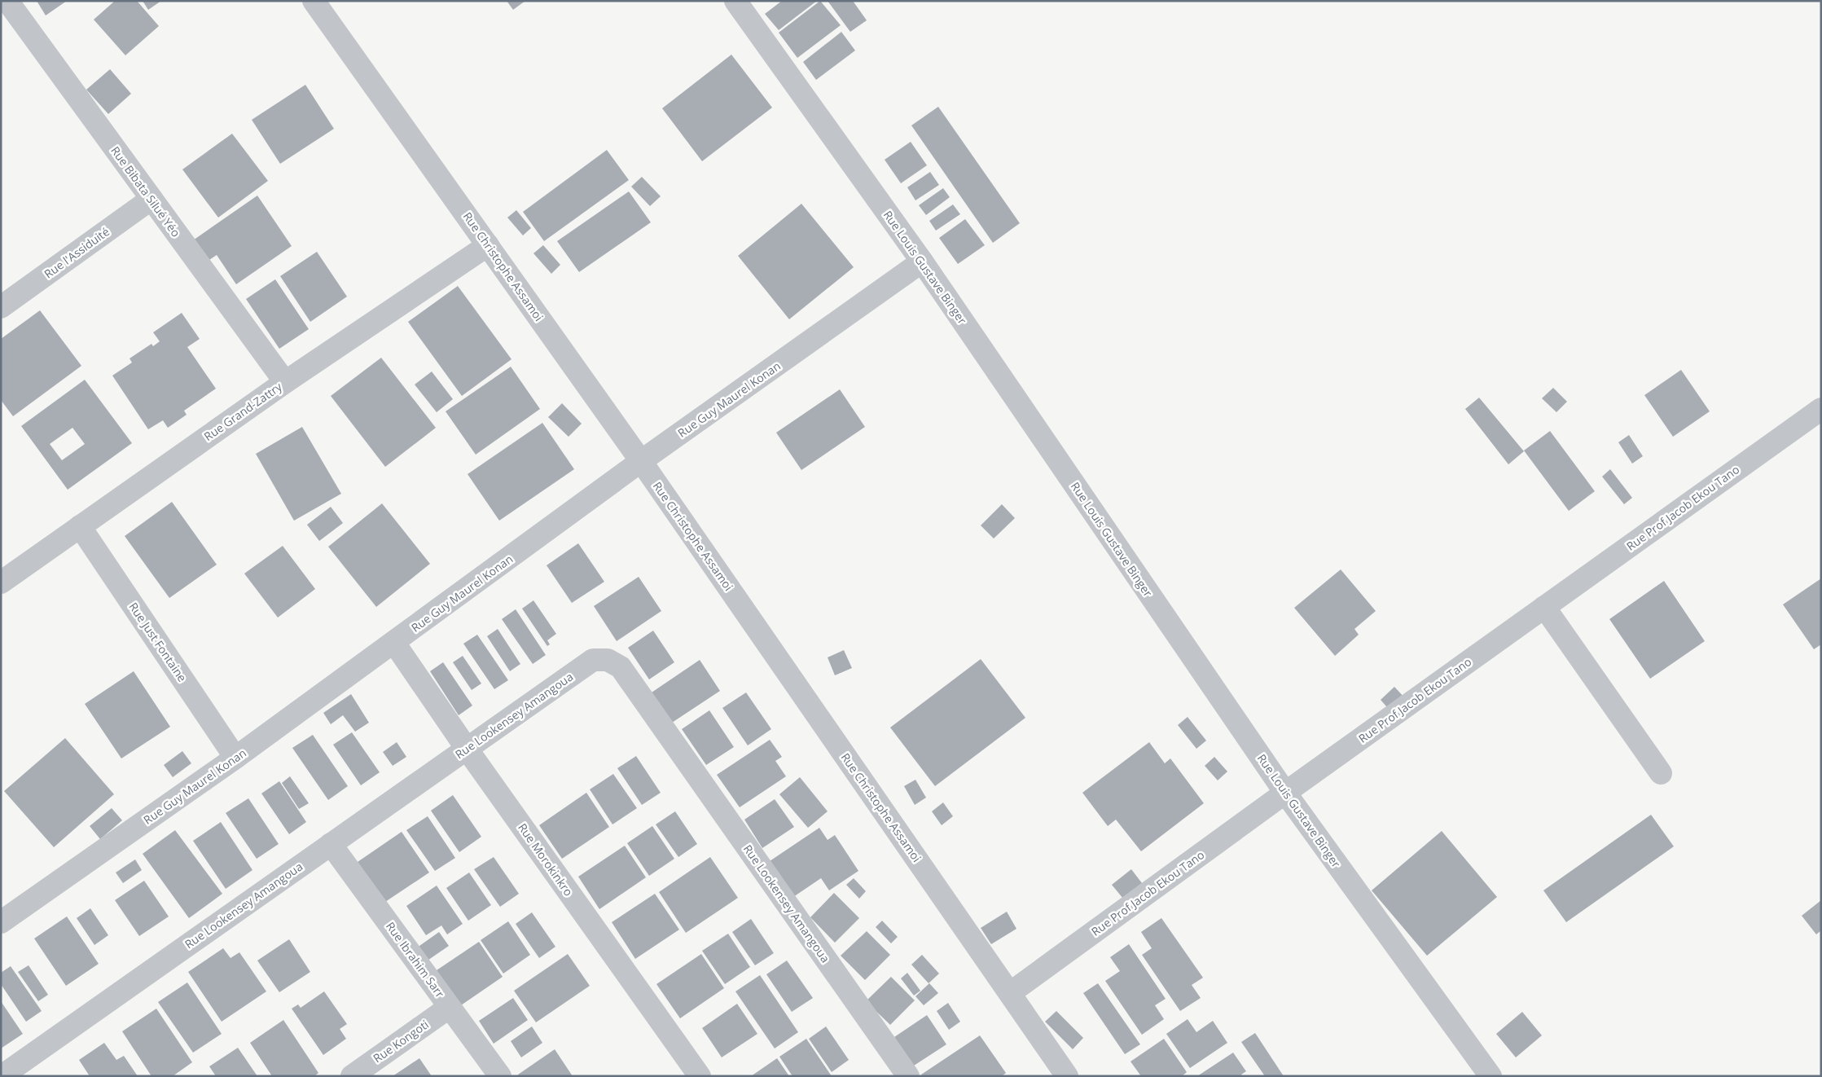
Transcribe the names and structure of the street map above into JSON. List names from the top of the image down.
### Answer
{
  "streets": {
    "street": [
      "Rue Bibata Silué Yéo",
      "Rue l'Assiduité",
      "Rue Christophe Assamoi",
      "Rue Louis Gustave Binger",
      "Rue Guy Maurel Konan",
      "Rue Grand-Zattry",
      "Rue Prof Jacob Ekou Tano",
      "Rue Just Fontaine",
      "Rue Lookensey Amangoua",
      "Rue Morokinkro",
      "Rue Ibrahim Sarr",
      "Rue Kongoti"
    ]
  },
  "crossings": [
    ["Rue Bibata Silué Yéo", "Rue l'Assiduité"],
    ["Rue Bibata Silué Yéo", "Rue Grand-Zattry"],
    ["Rue Christophe Assamoi", "Rue Guy Maurel Konan"],
    ["Rue Christophe Assamoi", "Rue Grand-Zattry"],
    ["Rue Christophe Assamoi", "Rue Prof Jacob Ekou Tano"],
    ["Rue Louis Gustave Binger", "Rue Guy Maurel Konan"],
    ["Rue Louis Gustave Binger", "Rue Prof Jacob Ekou Tano"],
    ["Rue Guy Maurel Konan", "Rue Just Fontaine"],
    ["Rue Guy Maurel Konan", "Rue Morokinkro"],
    ["Rue Grand-Zattry", "Rue Just Fontaine"],
    ["Rue Lookensey Amangoua", "Rue Morokinkro"],
    ["Rue Lookensey Amangoua", "Rue Ibrahim Sarr"],
    ["Rue Ibrahim Sarr", "Rue Kongoti"]
  ]
}
